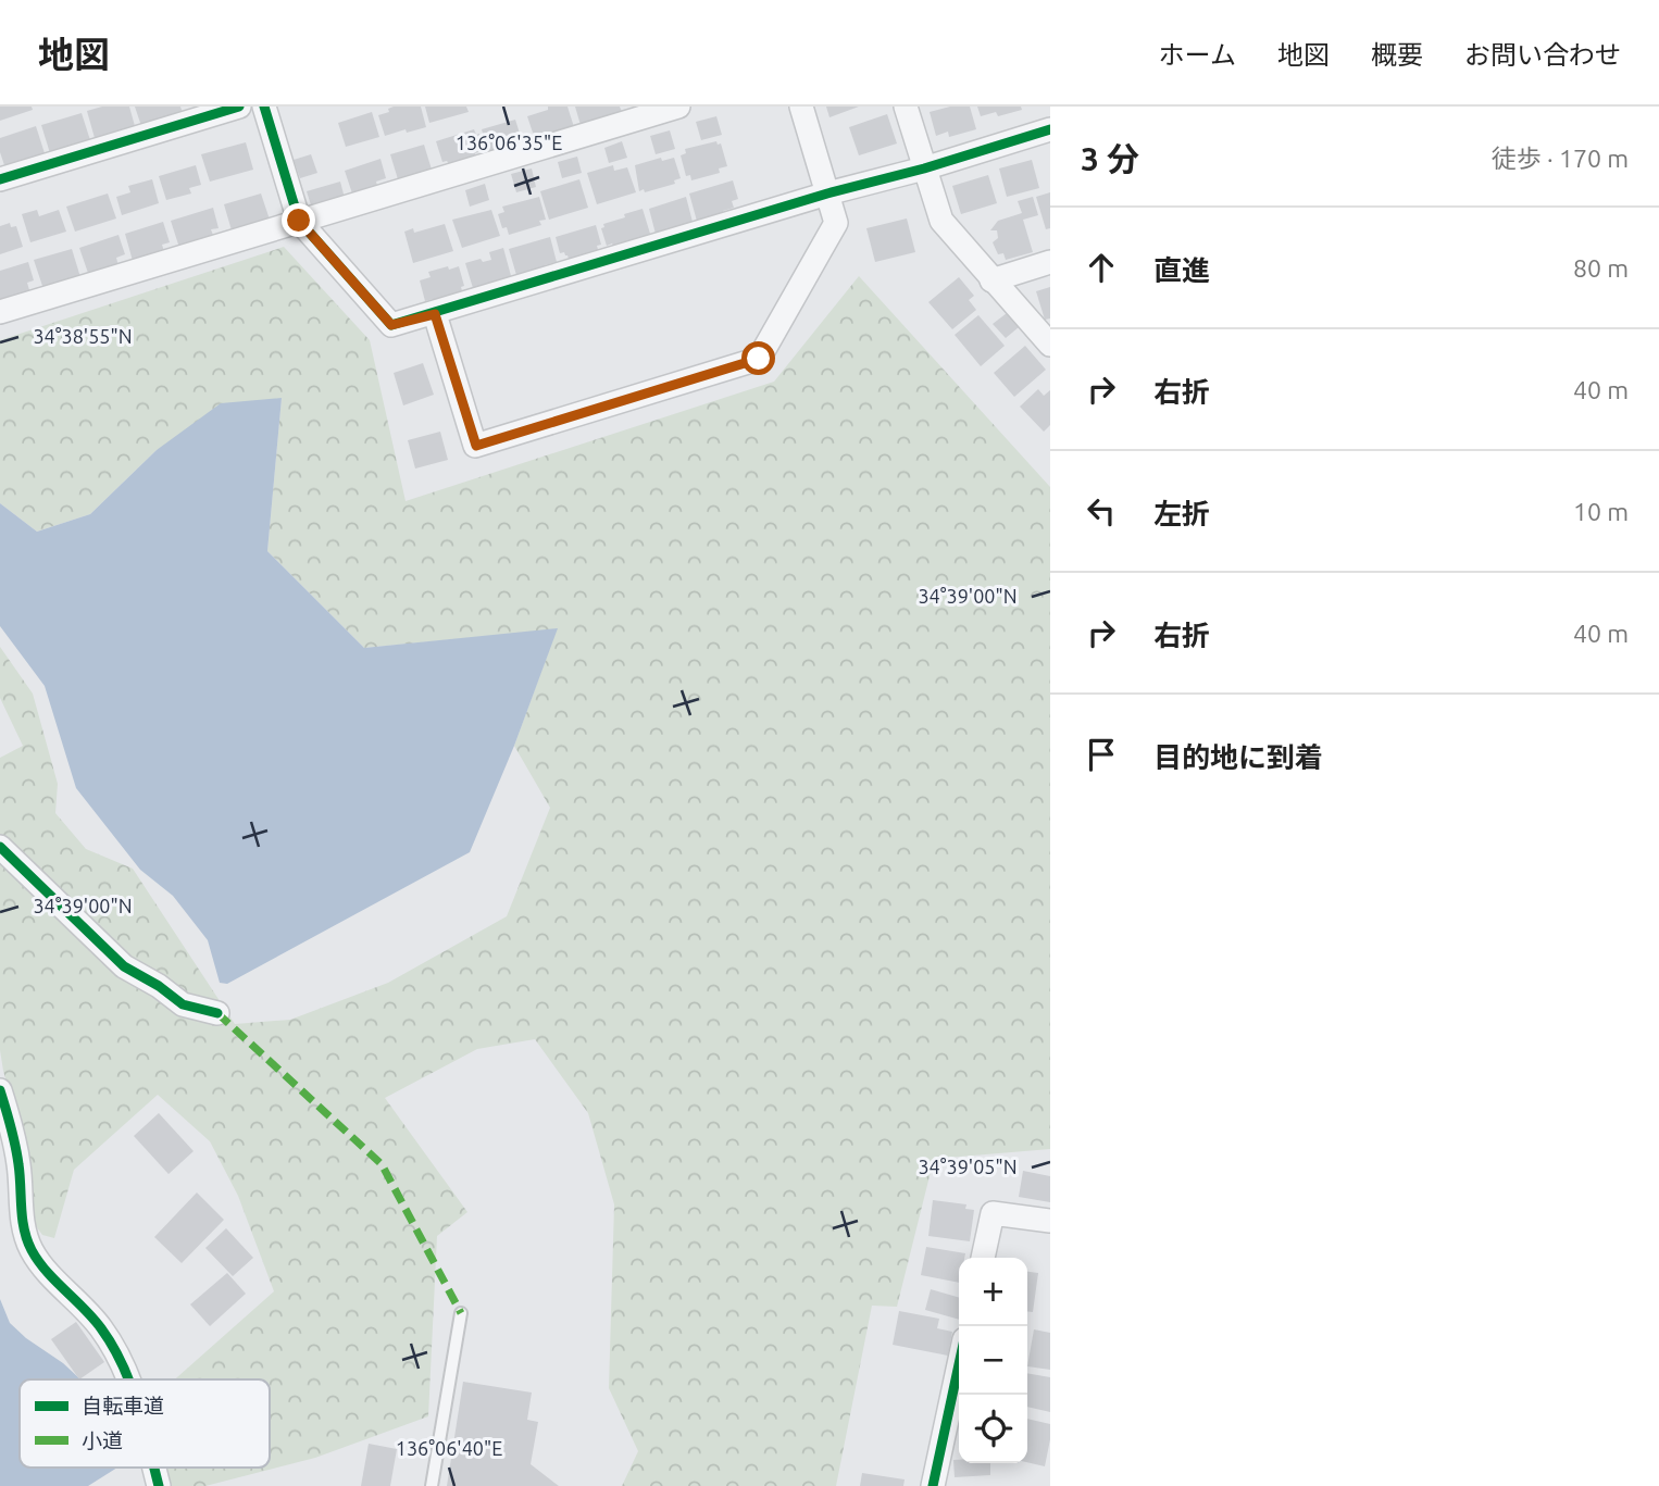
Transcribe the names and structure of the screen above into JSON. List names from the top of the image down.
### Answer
{
  "legend": ["自転車道", "小道"],
  "page": {
    "header": "地図",
    "nav": [
      "ホーム",
      "地図",
      "概要",
      "お問い合わせ"
    ],
    "heading": ["3 分", "徒歩 · 170 m"],
    "list": [
      ["直進", "80 m"],
      ["右折", "40 m"],
      ["左折", "10 m"],
      ["右折", "40 m"],
      "目的地に到着"
    ],
    "map_buttons": ["+", "−"]
  },
  "coordinates": [
    "136°06'35\"E",
    "34°38'55\"N",
    "34°39'00\"N",
    "34°39'05\"N",
    "136°06'40\"E"
  ]
}
